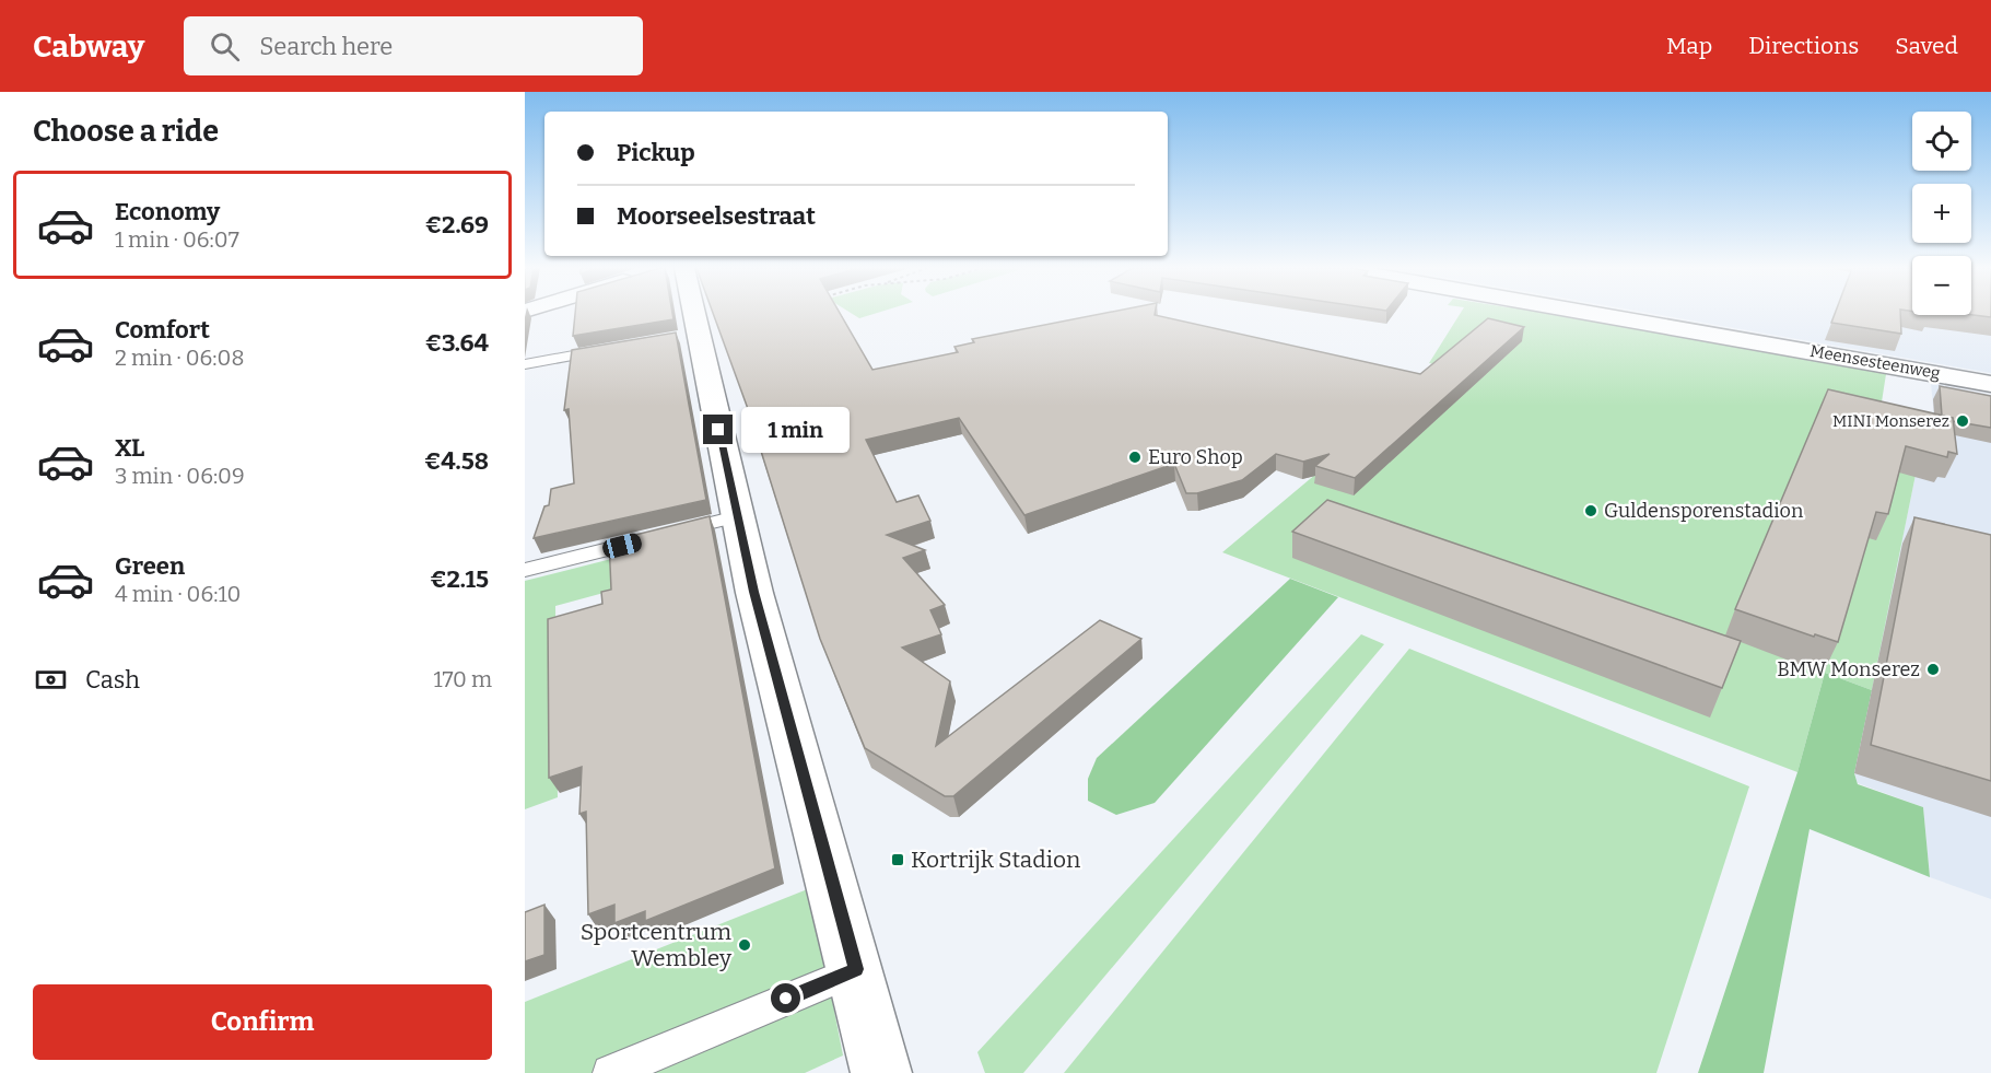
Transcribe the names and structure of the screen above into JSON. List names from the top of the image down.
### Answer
{
  "streets": {
    "street": ["Meensesteenweg"]
  },
  "places": {
    "other": [
      "MINI Monserez",
      "Euro Shop",
      "Guldensporenstadion",
      "BMW Monserez",
      "Sportcentrum Wembley"
    ],
    "transit": ["Kortrijk Stadion"]
  },
  "page": {
    "header": "Cabway",
    "search": "Search here",
    "nav": ["Map", "Directions", "Saved"],
    "heading": "Choose a ride",
    "map_buttons": ["+", "−"],
    "banner": ["Pickup", "Moorseelsestraat"],
    "list": [
      {
        "name": "Economy",
        "note": "1 min · 06:07",
        "value": "€2.69"
      },
      {
        "name": "Comfort",
        "note": "2 min · 06:08",
        "value": "€3.64"
      },
      {
        "name": "XL",
        "note": "3 min · 06:09",
        "value": "€4.58"
      },
      {
        "name": "Green",
        "note": "4 min · 06:10",
        "value": "€2.15"
      }
    ],
    "bubble": "1 min",
    "pay": ["Cash", "170 m"],
    "buttons": "Confirm"
  }
}
